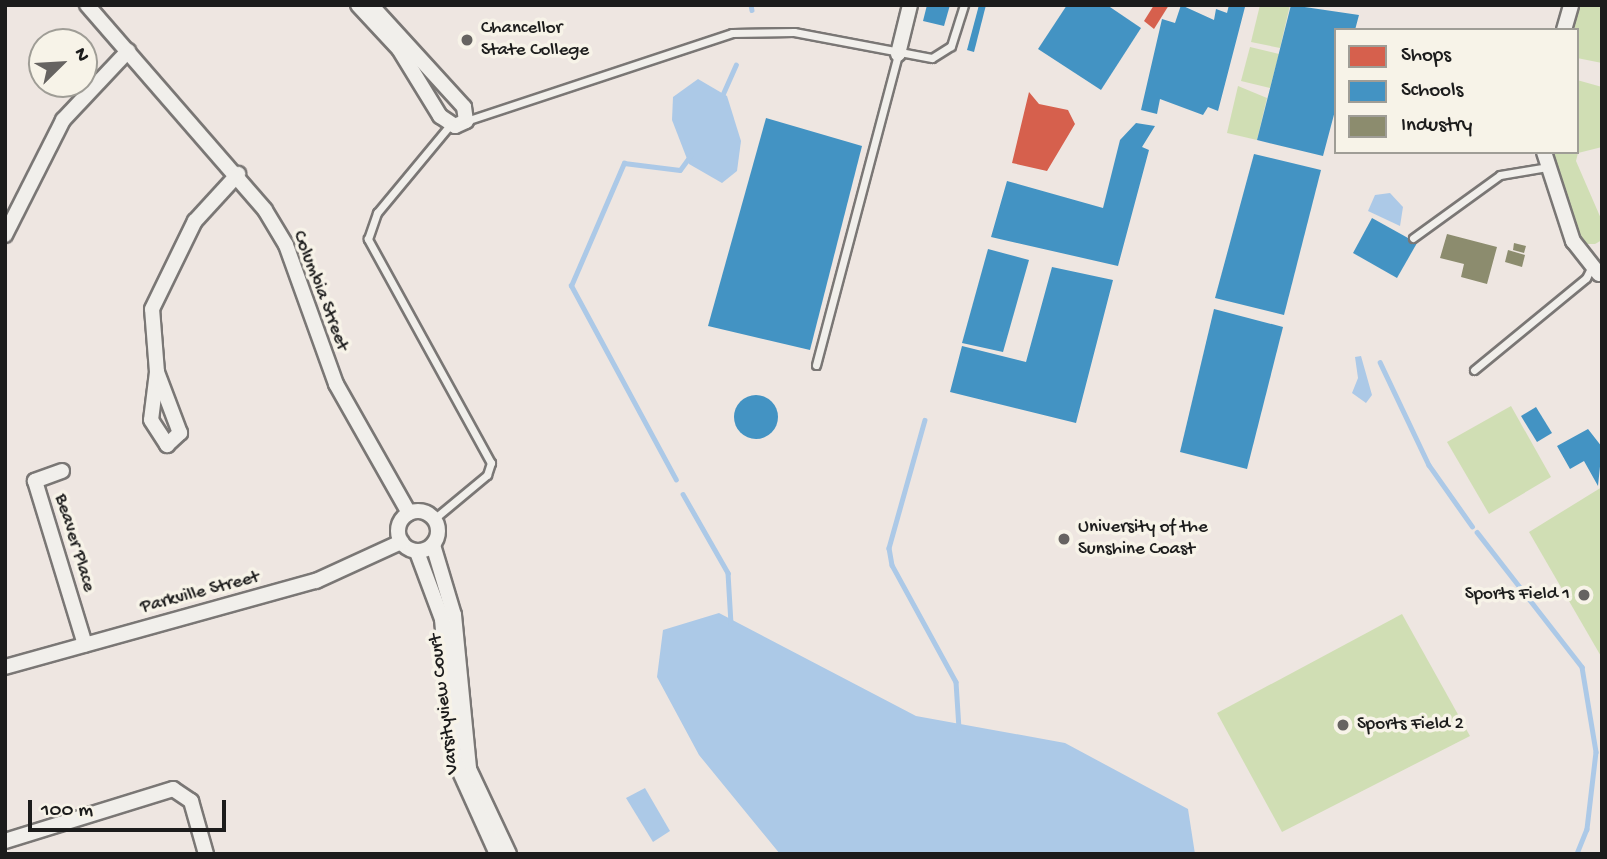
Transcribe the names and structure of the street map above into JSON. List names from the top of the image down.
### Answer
{
  "streets": {
    "street": [
      "Columbia Street",
      "Beaver Place",
      "Parkville Street",
      "Varsityview Court"
    ]
  },
  "crossings": [
    ["Columbia Street", "Parkville Street"],
    ["Columbia Street", "Varsityview Court"],
    ["Beaver Place", "Parkville Street"],
    ["Parkville Street", "Varsityview Court"]
  ],
  "places": [
    "Chancellor State College",
    "University of the Sunshine Coast",
    "Sports Field 1",
    "Sports Field 2"
  ],
  "legend": ["Shops", "Schools", "Industry"],
  "scale_bar": "100 m",
  "north": "top right"
}
